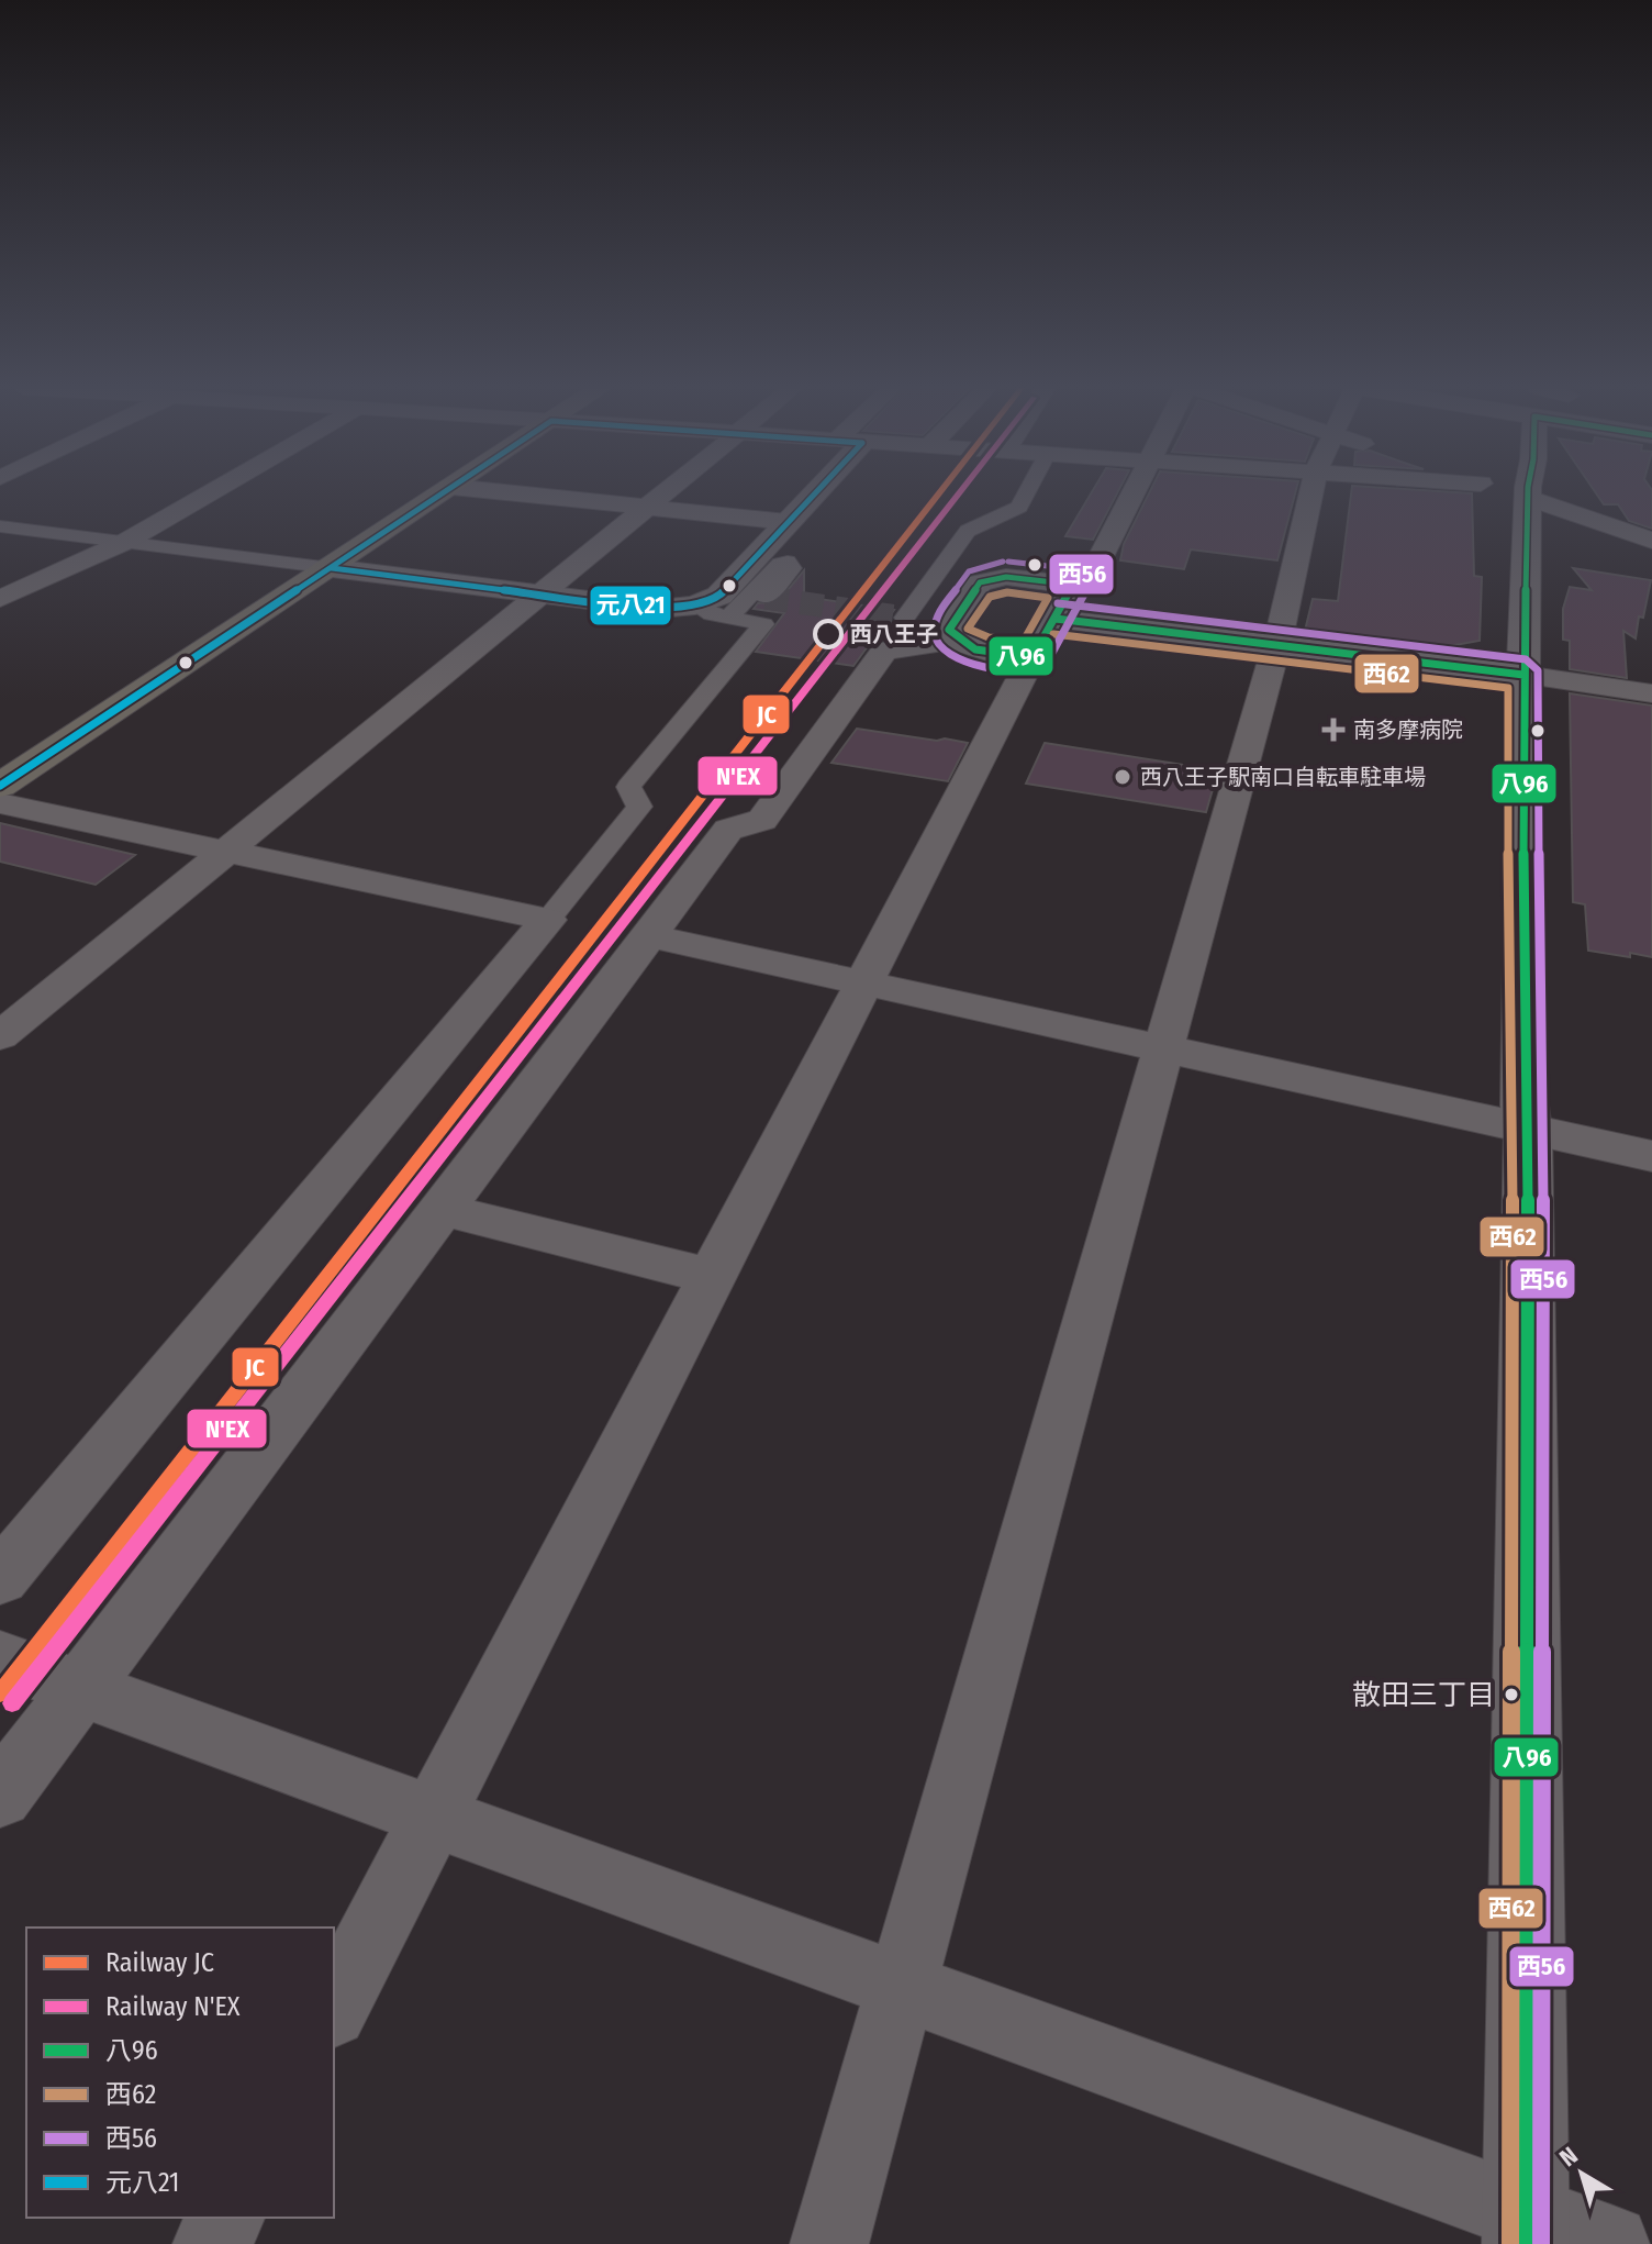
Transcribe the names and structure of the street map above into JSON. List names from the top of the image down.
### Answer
{
  "places": {
    "other": ["西八王子", "西八王子駅南口自転車駐車場", "散田三丁目"],
    "health": ["南多摩病院"]
  },
  "lines": [
    "rail line JC",
    "rail line N'EX",
    "transit line 八96",
    "transit line 元八21",
    "transit line 西56",
    "transit line 西62"
  ],
  "legend": [
    "Railway JC",
    "Railway N'EX",
    "八96",
    "西62",
    "西56",
    "元八21"
  ],
  "north": "top left"
}
